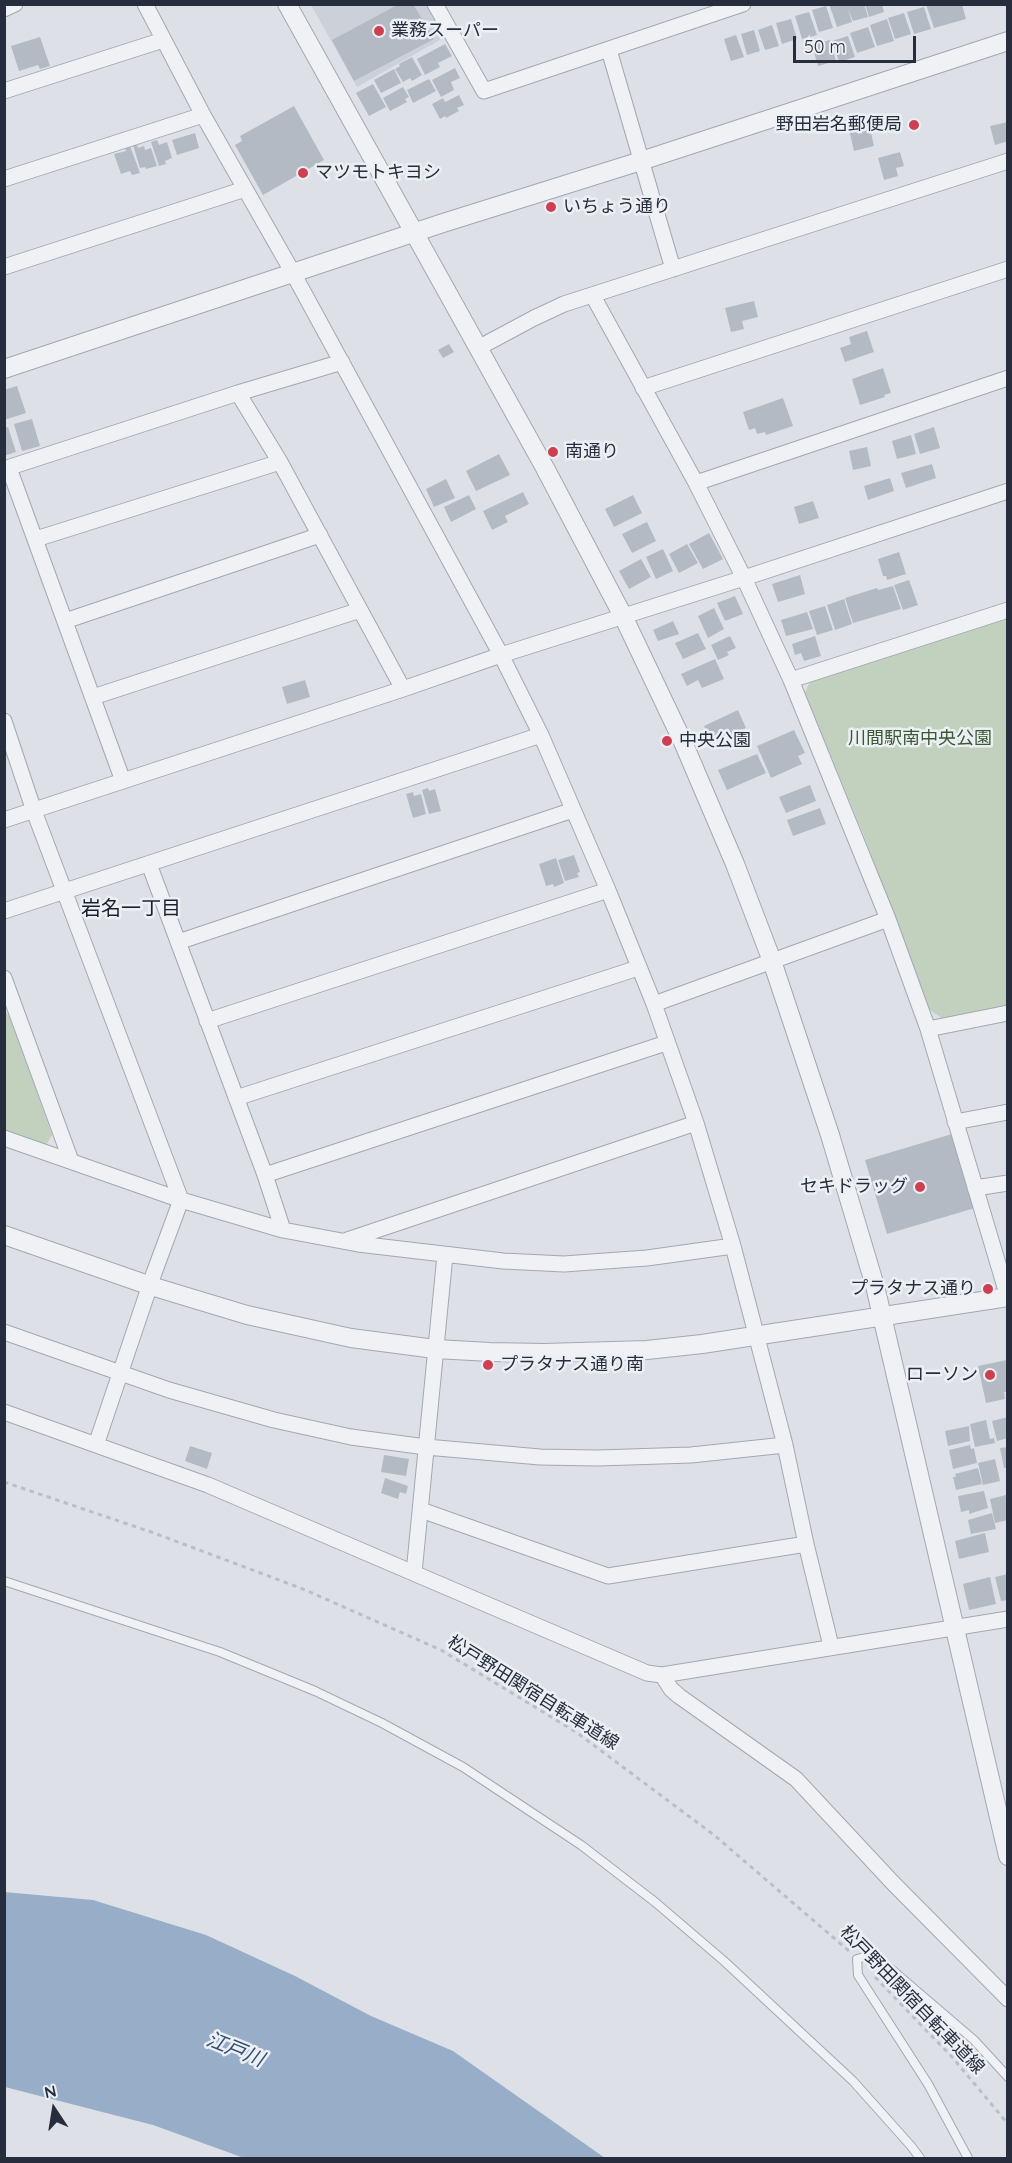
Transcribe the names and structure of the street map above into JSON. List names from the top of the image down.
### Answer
{
  "streets": {
    "path": ["松戸野田関宿自転車道線"]
  },
  "districts": ["岩名一丁目"],
  "water": ["江戸川"],
  "parks": ["川間駅南中央公園"],
  "places": [
    "業務スーパー",
    "野田岩名郵便局",
    "マツモトキヨシ",
    "いちょう通り",
    "南通り",
    "中央公園",
    "セキドラッグ",
    "プラタナス通り",
    "プラタナス通り南",
    "ローソン"
  ],
  "scale_bar": "50 m",
  "north": "top"
}
